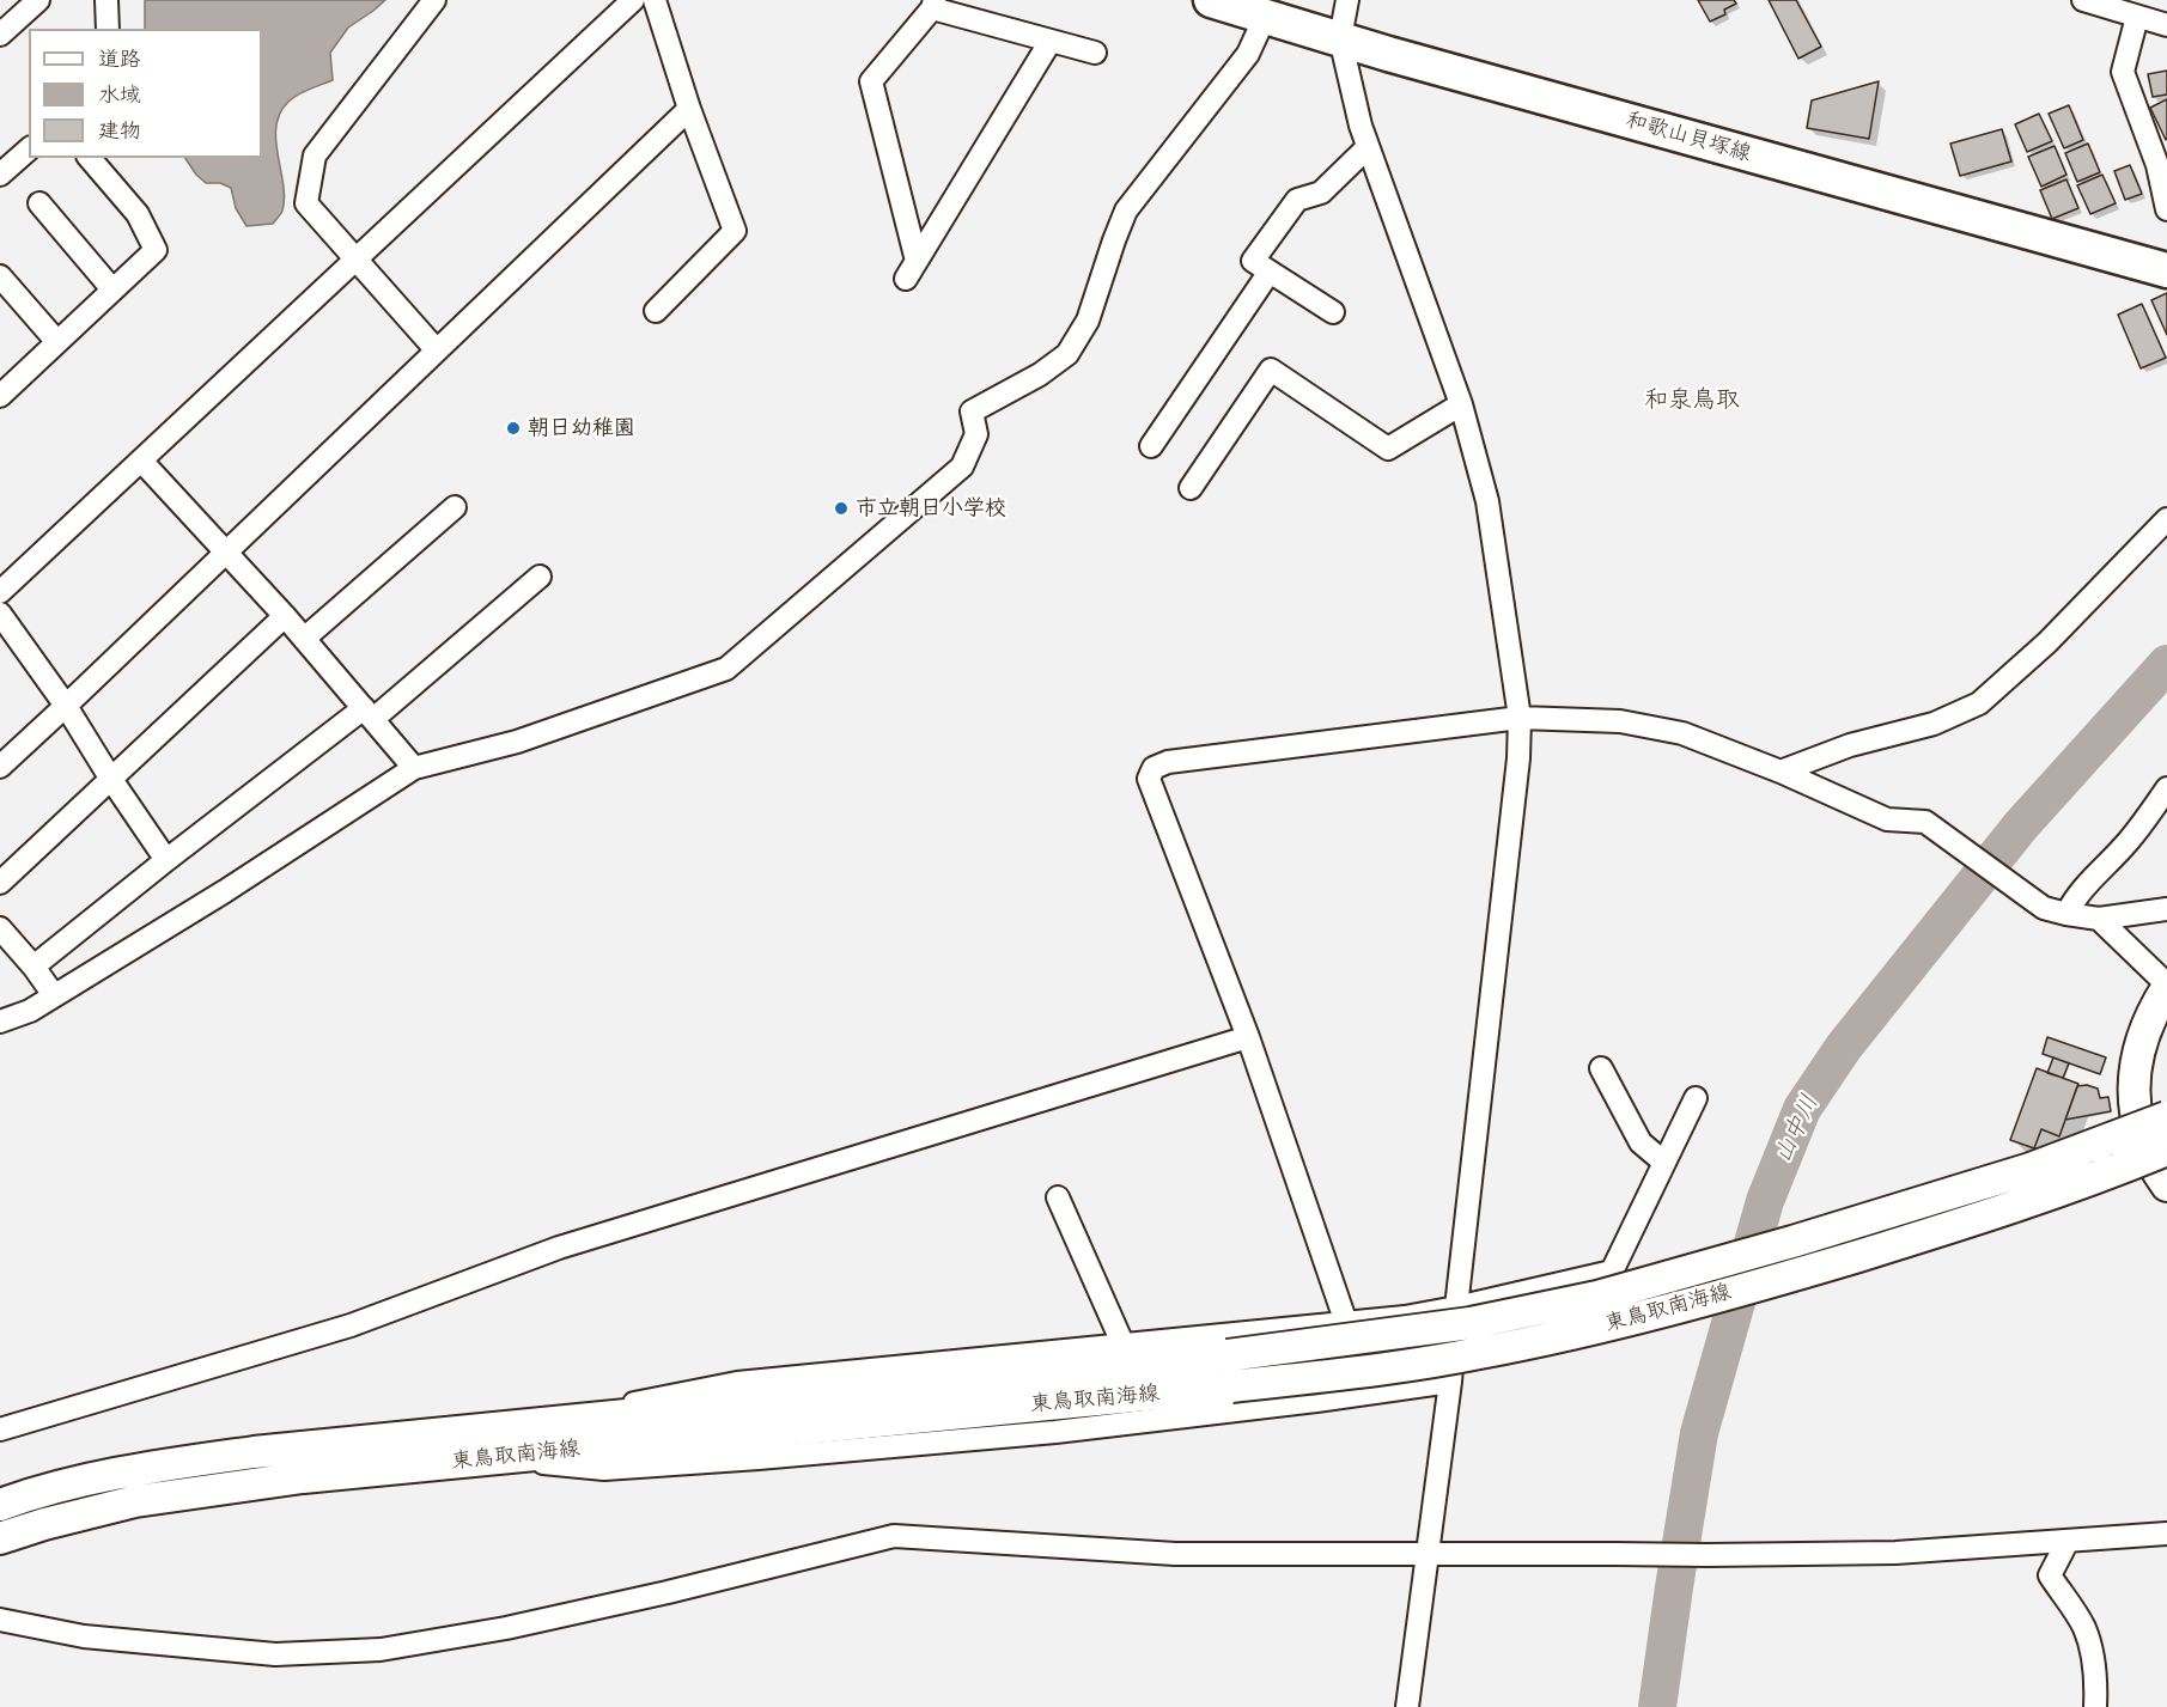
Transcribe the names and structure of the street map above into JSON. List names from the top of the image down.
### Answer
{
  "streets": {
    "main road": ["和歌山貝塚線", "東鳥取南海線"]
  },
  "districts": ["和泉鳥取"],
  "water": ["山中川"],
  "places": ["朝日幼稚園", "市立朝日小学校"],
  "legend": ["道路", "水域", "建物"]
}
